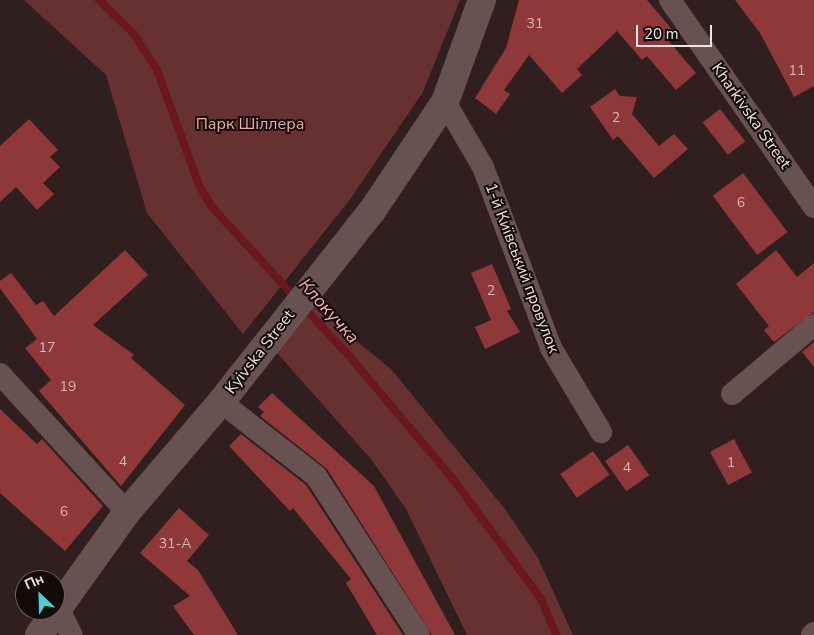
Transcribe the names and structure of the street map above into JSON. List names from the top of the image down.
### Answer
{
  "streets": {
    "street": ["Kharkivska Street", "1-й Київський провулок", "Kyivska Street"]
  },
  "crossings": [
    ["1-й Київський провулок", "Kyivska Street"]
  ],
  "water": ["Клокучка"],
  "parks": ["Парк Шіллера"],
  "house_numbers": [
    "31",
    "11",
    "2",
    "6",
    "2",
    "17",
    "19",
    "4",
    "1",
    "4",
    "6",
    "31-А"
  ],
  "scale_bar": "20 m",
  "north": "top left"
}
